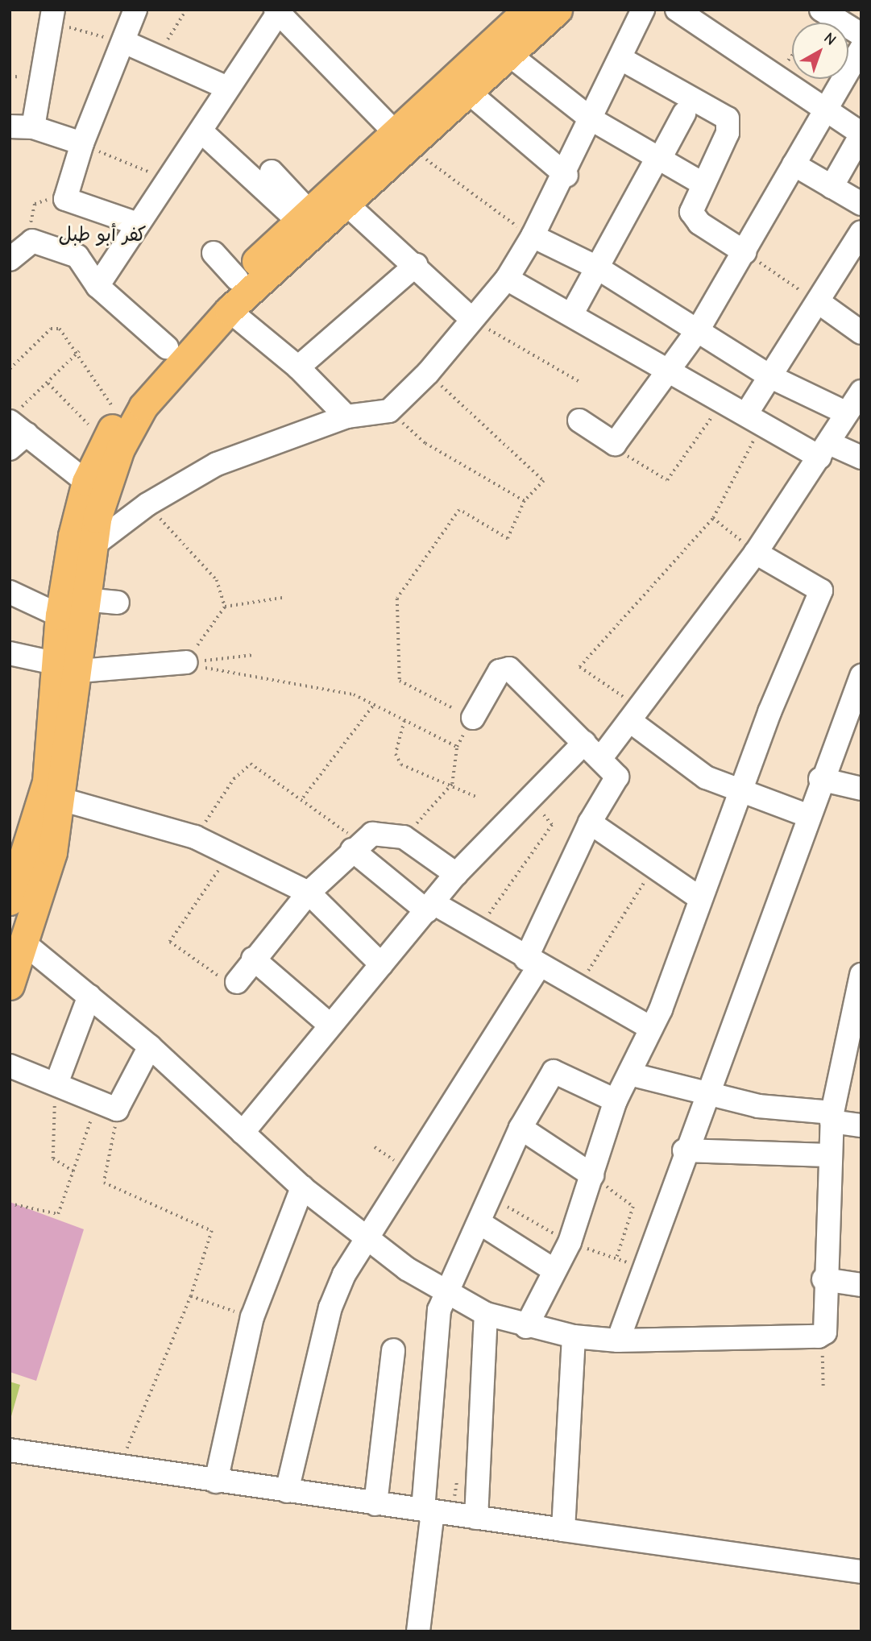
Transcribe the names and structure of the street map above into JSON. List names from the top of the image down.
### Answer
{
  "districts": ["كفر أبو طبل"],
  "north": "top right"
}
